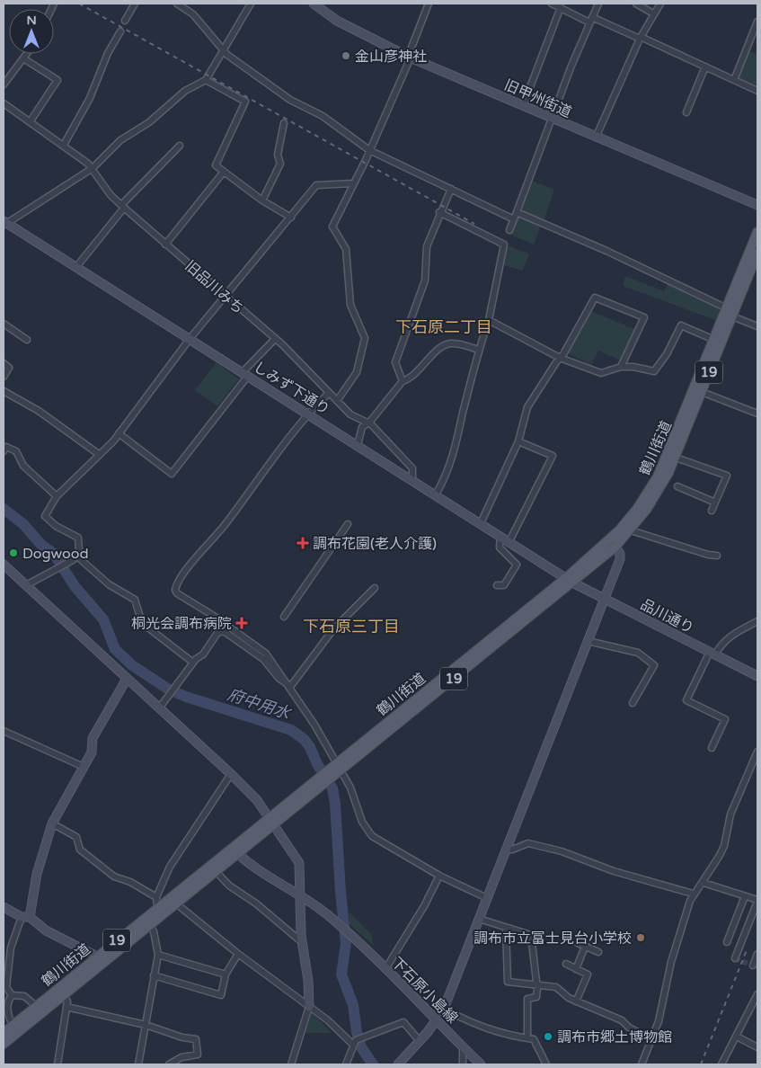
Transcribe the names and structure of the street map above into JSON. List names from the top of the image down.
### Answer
{
  "streets": {
    "main road": ["19", "鶴川街道"],
    "street": [
      "旧甲州街道",
      "旧品川みち",
      "しみず下通り",
      "品川通り",
      "下石原小島線"
    ]
  },
  "crossings": [
    ["旧品川みち", "しみず下通り"],
    ["しみず下通り", "鶴川街道"],
    ["しみず下通り", "品川通り"],
    ["鶴川街道", "品川通り"]
  ],
  "districts": ["下石原二丁目", "下石原三丁目"],
  "water": ["府中用水"],
  "places": {
    "other": [
      "金山彦神社",
      "Dogwood",
      "調布市立富士見台小学校",
      "調布市郷土博物館"
    ],
    "health": ["調布花園(老人介護)", "桐光会調布病院"]
  },
  "north": "top"
}
